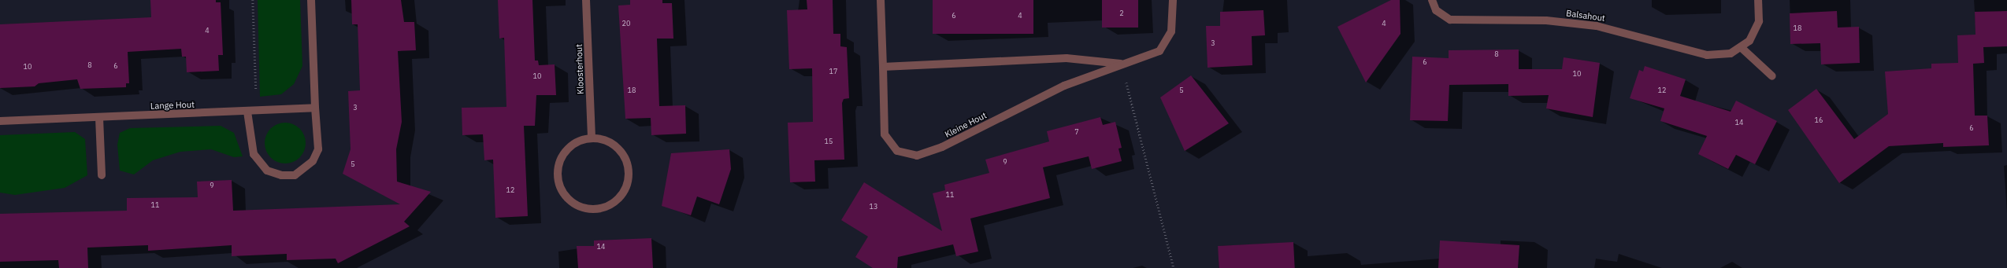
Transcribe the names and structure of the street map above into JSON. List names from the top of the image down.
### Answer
{
  "streets": {
    "street": [
      "Balsahout",
      "Kloosterhout",
      "Lange Hout",
      "Kleine Hout"
    ]
  },
  "house_numbers": [
    "2",
    "6",
    "4",
    "20",
    "4",
    "18",
    "4",
    "3",
    "8",
    "6",
    "8",
    "6",
    "10",
    "17",
    "10",
    "10",
    "18",
    "5",
    "12",
    "3",
    "16",
    "14",
    "6",
    "7",
    "15",
    "9",
    "5",
    "9",
    "12",
    "11",
    "11",
    "13",
    "14"
  ]
}
